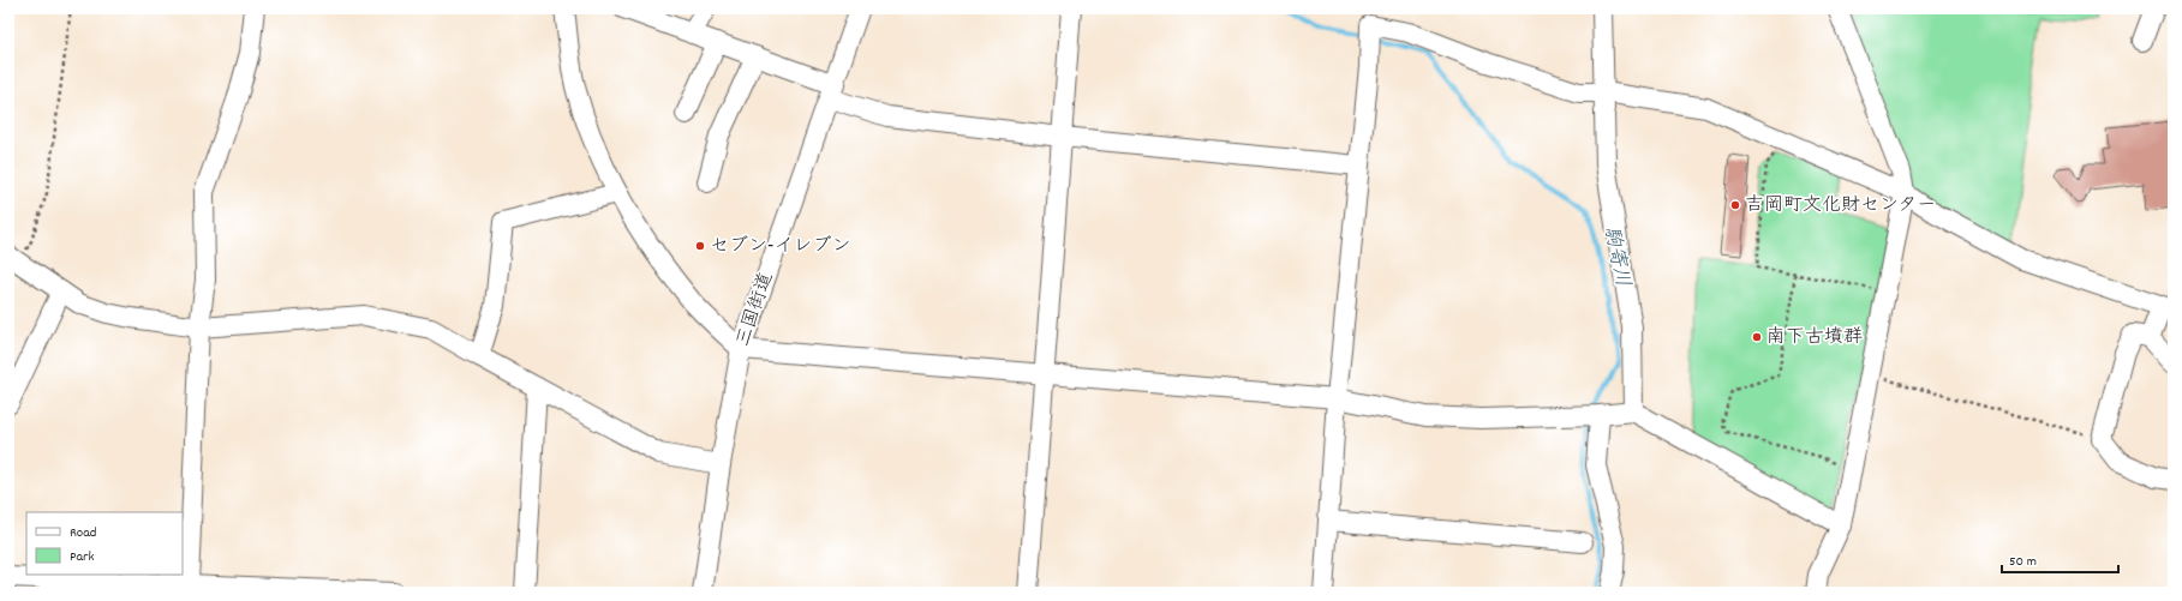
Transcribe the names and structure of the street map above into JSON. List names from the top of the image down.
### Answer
{
  "streets": {
    "street": ["三国街道"]
  },
  "water": ["駒寄川"],
  "places": ["吉岡町文化財センター", "セブン-イレブン", "南下古墳群"],
  "legend": ["Road", "Park"],
  "scale_bar": "50 m"
}
